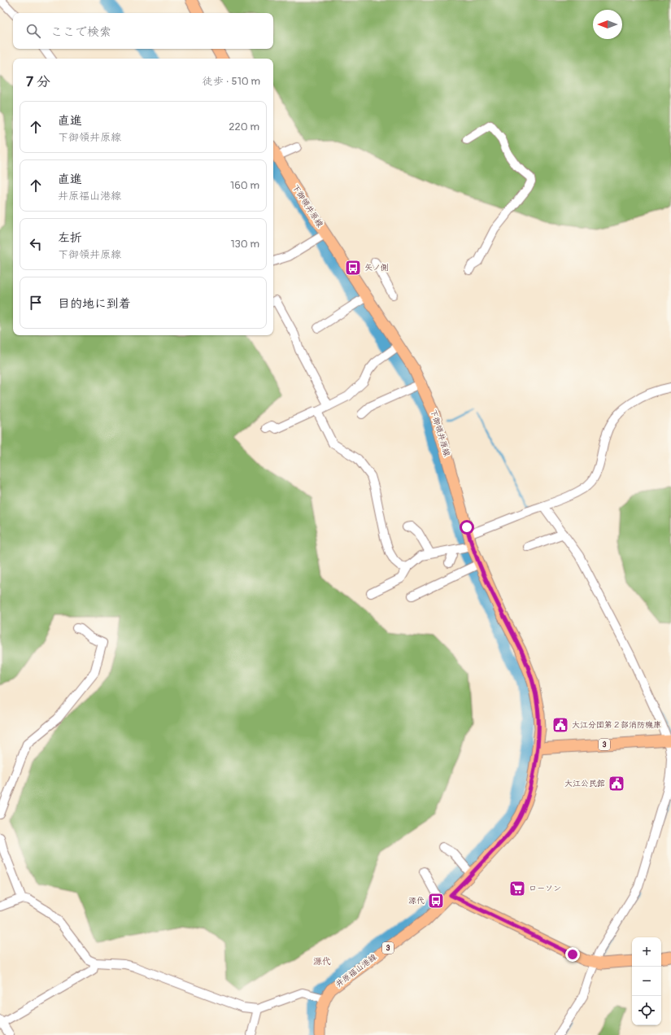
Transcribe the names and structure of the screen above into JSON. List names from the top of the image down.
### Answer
{
  "streets": {
    "main road": ["下御領井原線", "3", "井原福山港線"]
  },
  "crossings": [
    ["下御領井原線", "3"],
    ["下御領井原線", "井原福山港線"],
    ["3", "井原福山港線"]
  ],
  "districts": ["源代"],
  "places": {
    "bus stop": ["矢ノ側", "源代"],
    "public building": ["大江分団第２部消防機庫", "大江公民館"],
    "supermarket": ["ローソン"]
  },
  "north": "left",
  "page": {
    "search": "ここで検索",
    "heading": ["7 分", "徒歩 · 510 m"],
    "list": [
      ["直進", "下御領井原線", "220 m"],
      ["直進", "井原福山港線", "160 m"],
      ["左折", "下御領井原線", "130 m"],
      "目的地に到着"
    ],
    "map_buttons": ["+", "−"]
  }
}
